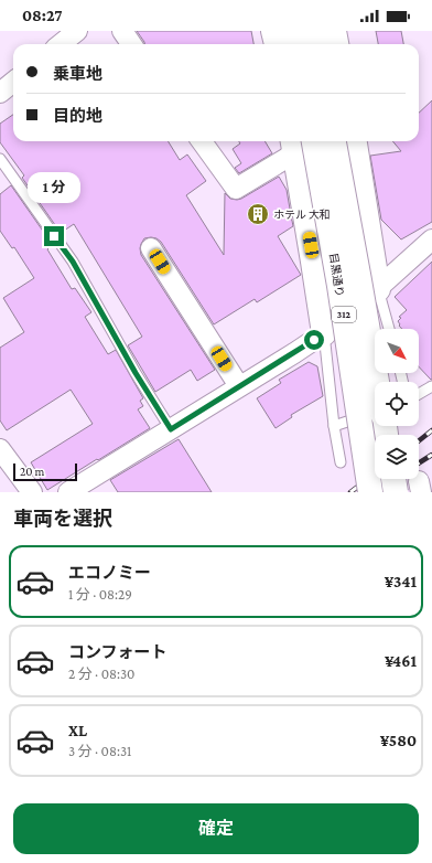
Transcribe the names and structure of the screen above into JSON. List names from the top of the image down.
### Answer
{
  "streets": {
    "main road": ["目黒通り", "312"]
  },
  "places": {
    "building": ["ホテル 大和"]
  },
  "scale_bar": "20 m",
  "north": "bottom right",
  "page": {
    "status": "08:27",
    "banner": ["乗車地", "目的地"],
    "bubble": "1 分",
    "scale": "20 m",
    "heading": "車両を選択",
    "list": [
      {
        "name": "エコノミー",
        "note": "1 分 · 08:29",
        "value": "¥341"
      },
      {
        "name": "コンフォート",
        "note": "2 分 · 08:30",
        "value": "¥461"
      },
      {
        "name": "XL",
        "note": "3 分 · 08:31",
        "value": "¥580"
      }
    ],
    "buttons": "確定"
  }
}
